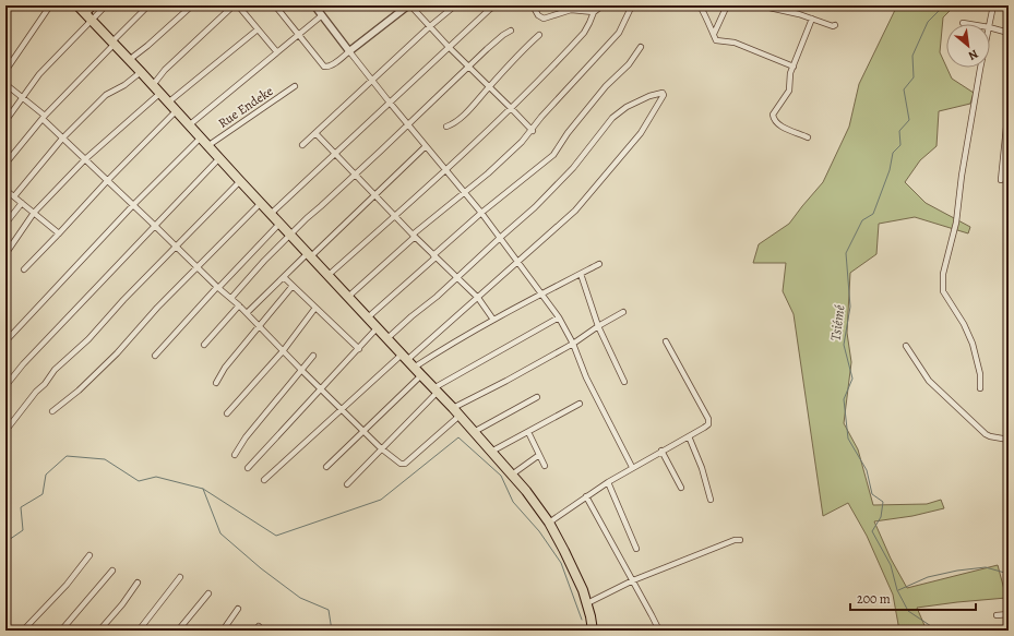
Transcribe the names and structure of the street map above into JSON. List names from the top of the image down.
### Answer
{
  "streets": {
    "street": ["Rue Endeke"]
  },
  "water": ["Tsiémé"],
  "scale_bar": "200 m",
  "north": "bottom right"
}
